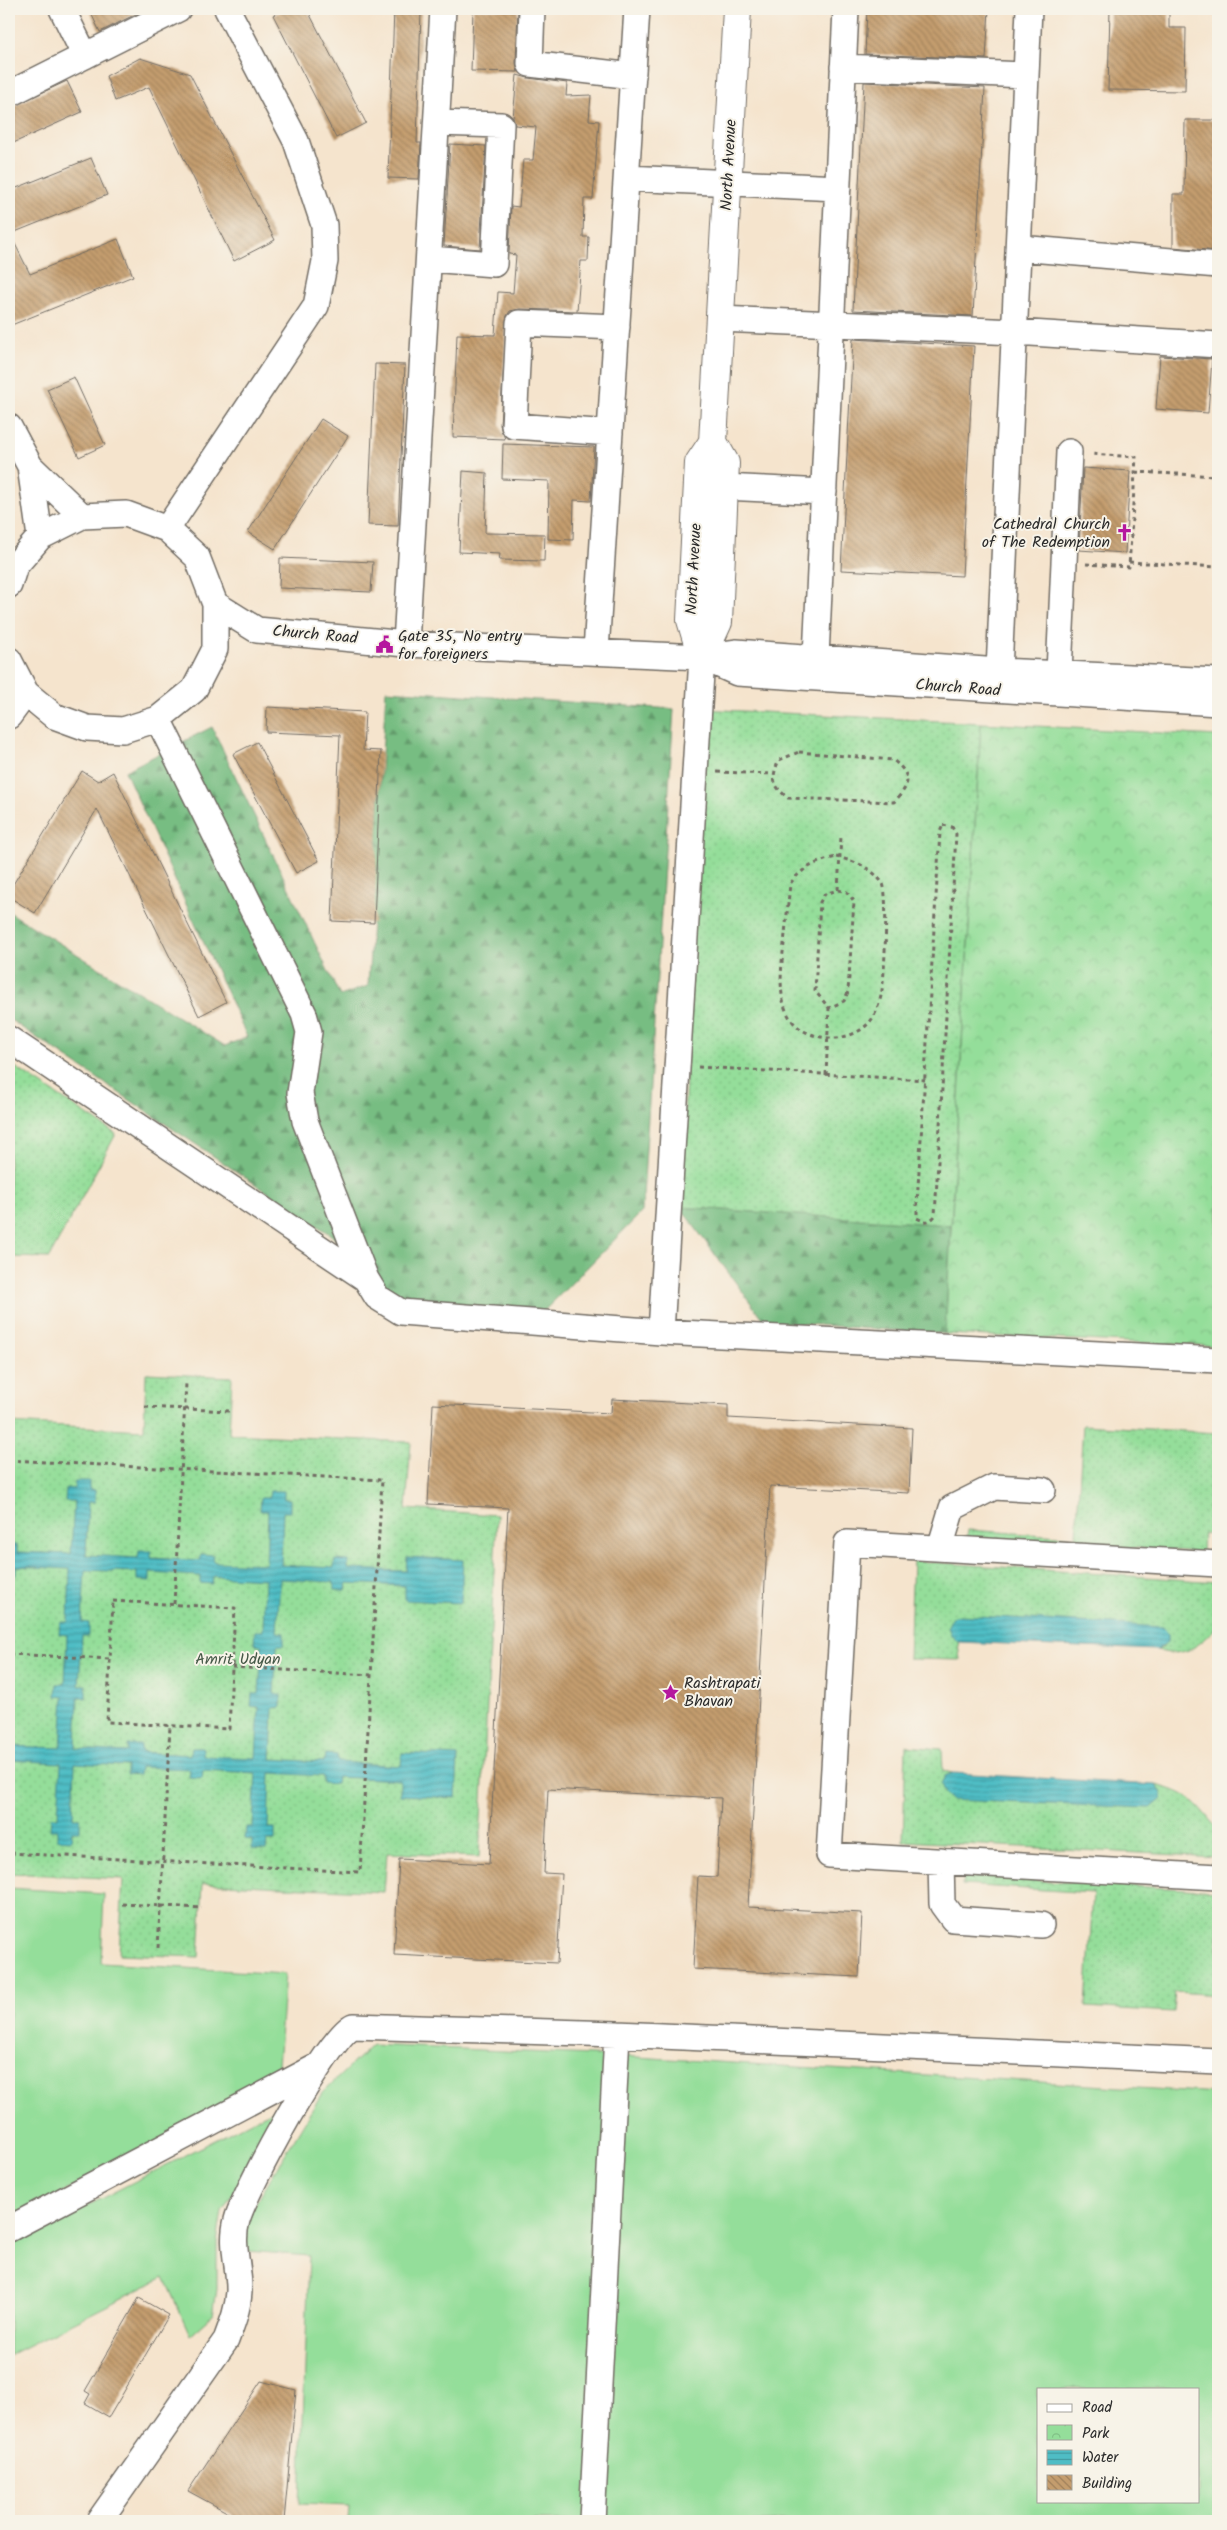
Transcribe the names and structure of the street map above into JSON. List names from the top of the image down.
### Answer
{
  "streets": {
    "main road": ["North Avenue"],
    "street": ["Church Road"]
  },
  "crossings": [
    ["North Avenue", "Church Road"]
  ],
  "parks": ["Amrit Udyan"],
  "places": {
    "church": ["Cathedral Church of The Redemption"],
    "public building": ["Gate 35, No entry for foreigners"],
    "place": ["Rashtrapati Bhavan"]
  },
  "legend": [
    "Road",
    "Park",
    "Water",
    "Building"
  ]
}
